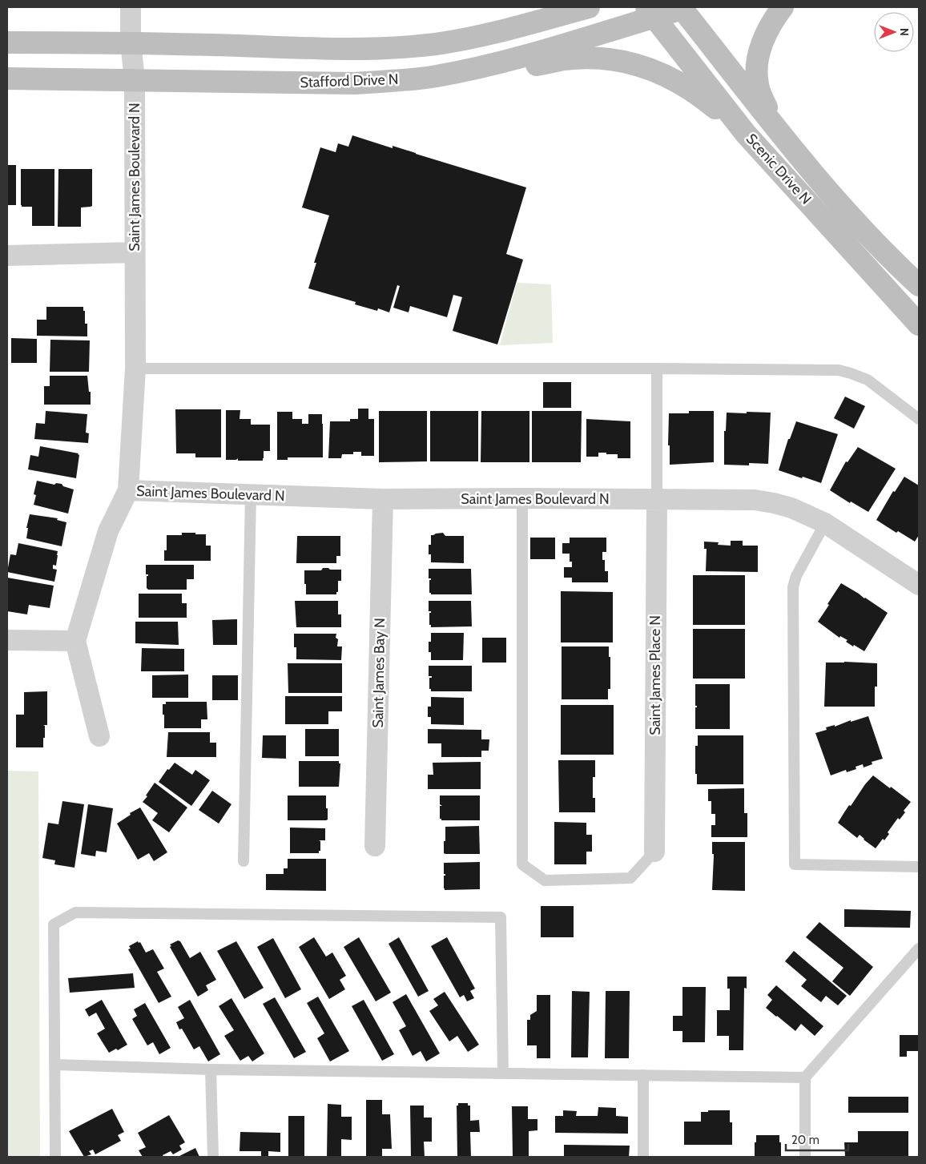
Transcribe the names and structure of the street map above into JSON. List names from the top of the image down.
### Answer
{
  "streets": {
    "main road": ["Stafford Drive N", "Scenic Drive N"],
    "street": ["Saint James Boulevard N", "Saint James Bay N", "Saint James Place N"]
  },
  "crossings": [
    ["Stafford Drive N", "Scenic Drive N"],
    ["Stafford Drive N", "Saint James Boulevard N"],
    ["Saint James Boulevard N", "Saint James Bay N"],
    ["Saint James Boulevard N", "Saint James Place N"]
  ],
  "scale_bar": "20 m",
  "north": "right"
}
